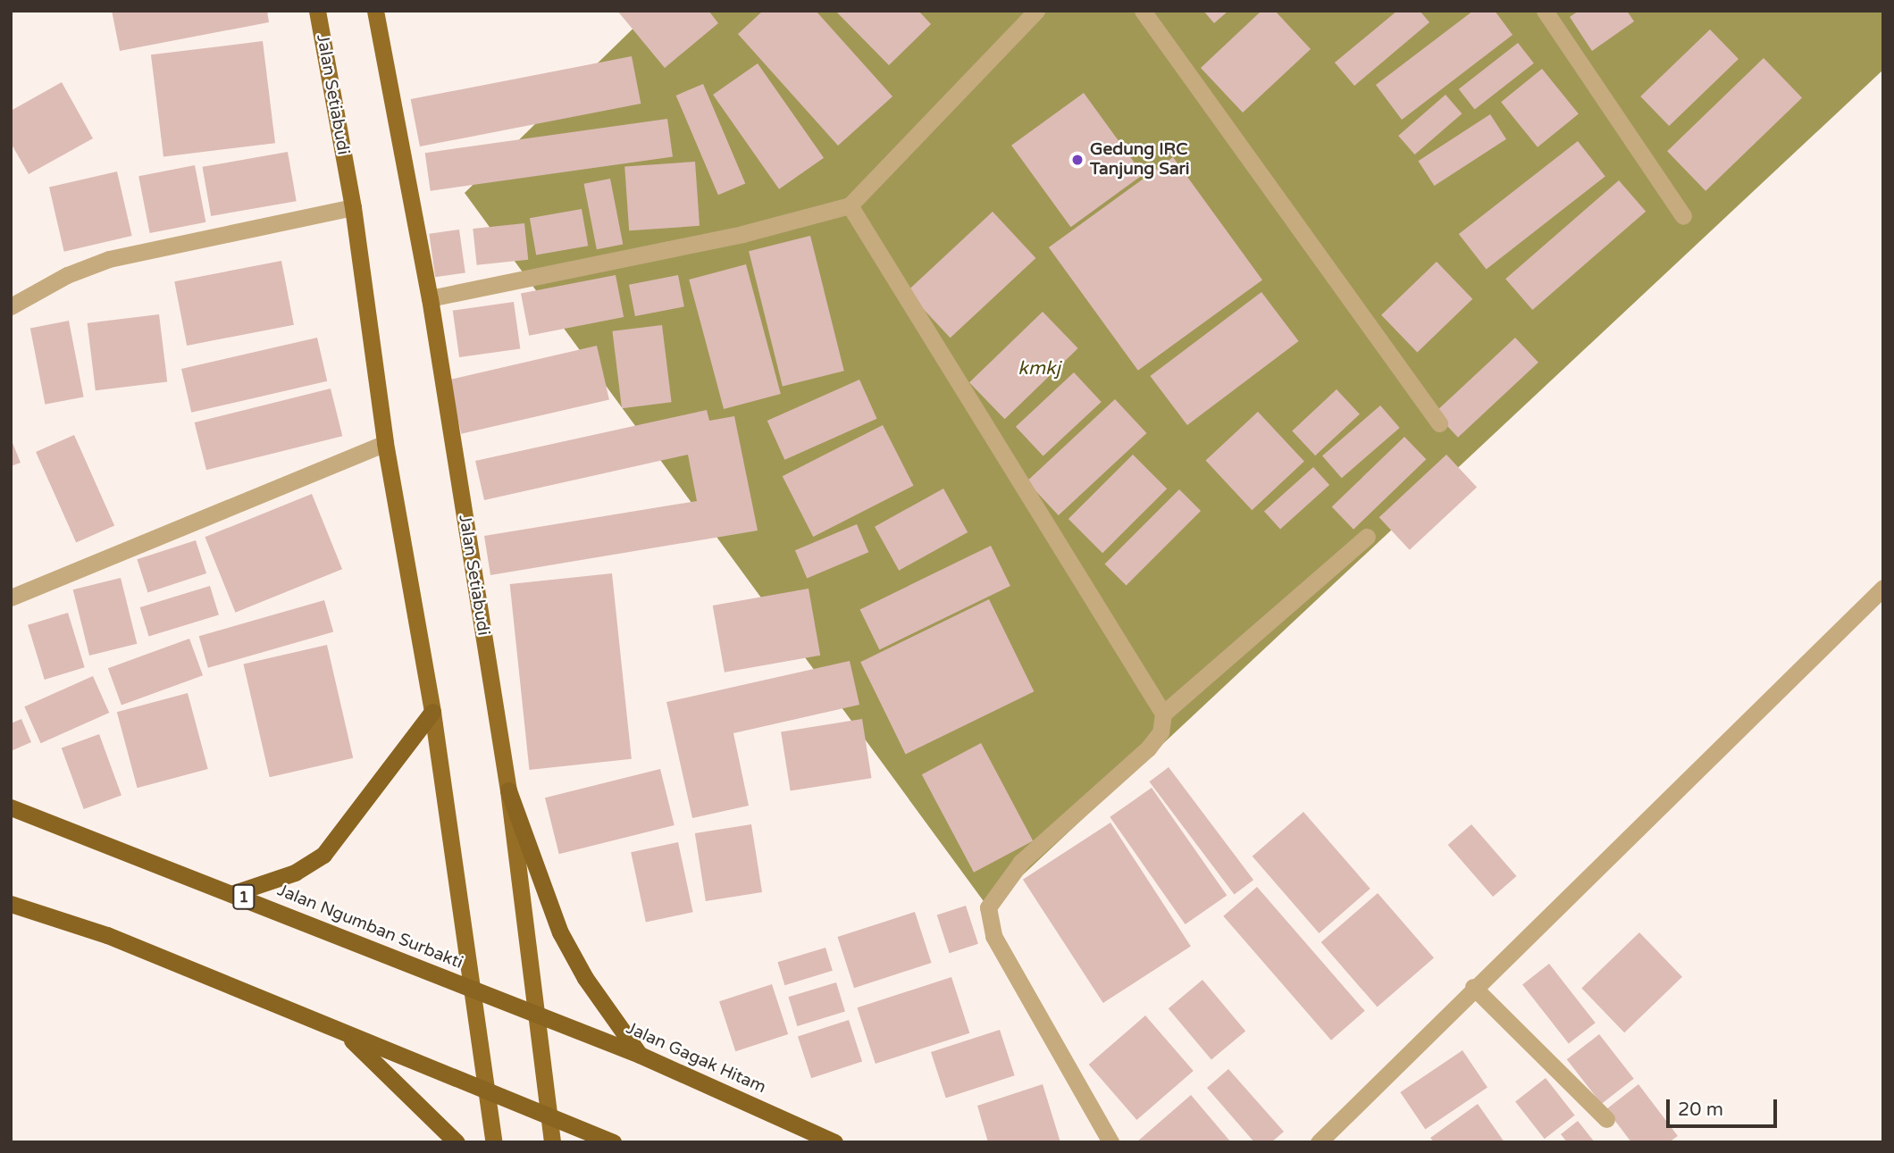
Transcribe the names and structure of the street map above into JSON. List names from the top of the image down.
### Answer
{
  "streets": {
    "highway": ["1", "Jalan Ngumban Surbakti", "Jalan Gagak Hitam"],
    "main road": ["Jalan Setiabudi"]
  },
  "crossings": [
    ["Jalan Setiabudi", "Jalan Ngumban Surbakti"],
    ["Jalan Setiabudi", "Jalan Gagak Hitam"],
    ["Jalan Ngumban Surbakti", "Jalan Gagak Hitam"]
  ],
  "water": ["kmkj"],
  "places": ["Gedung IRC Tanjung Sari"],
  "scale_bar": "20 m"
}
